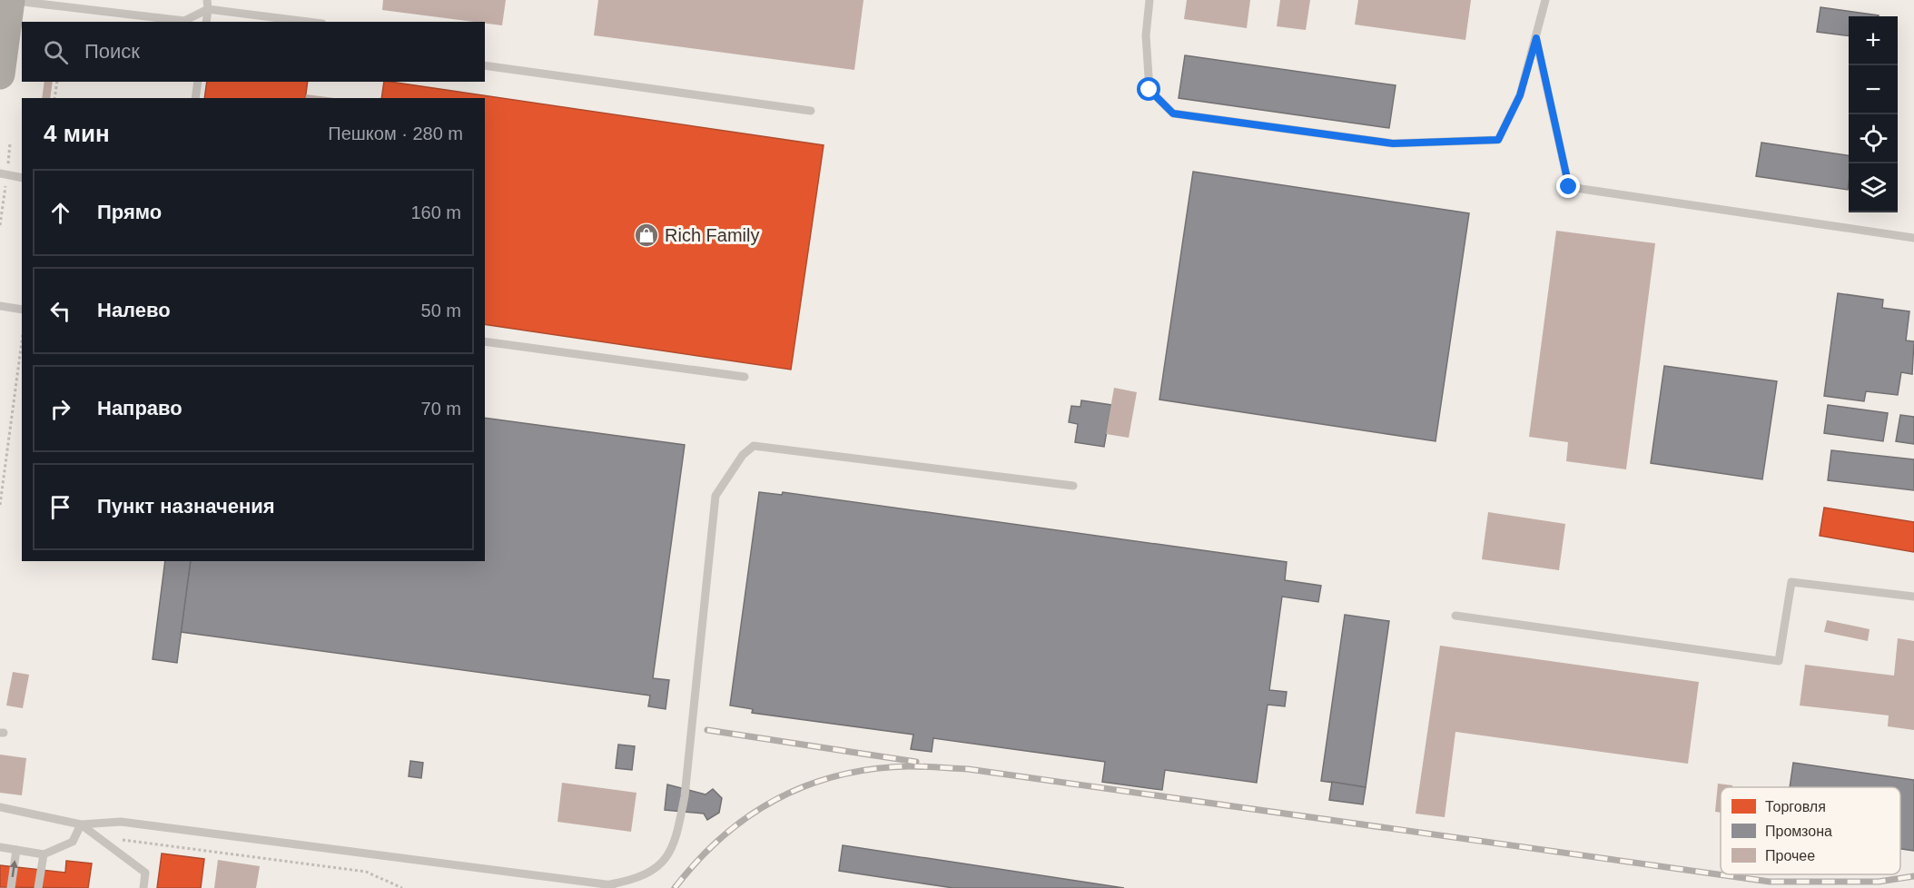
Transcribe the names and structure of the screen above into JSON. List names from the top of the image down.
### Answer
{
  "places": {
    "shop": ["Rich Family"]
  },
  "legend": ["Торговля", "Промзона", "Прочее"],
  "page": {
    "map_buttons": ["+", "−"],
    "search": "Поиск",
    "heading": ["4 мин", "Пешком · 280 m"],
    "list": [
      ["Прямо", "160 m"],
      ["Налево", "50 m"],
      ["Направо", "70 m"],
      "Пункт назначения"
    ]
  }
}
